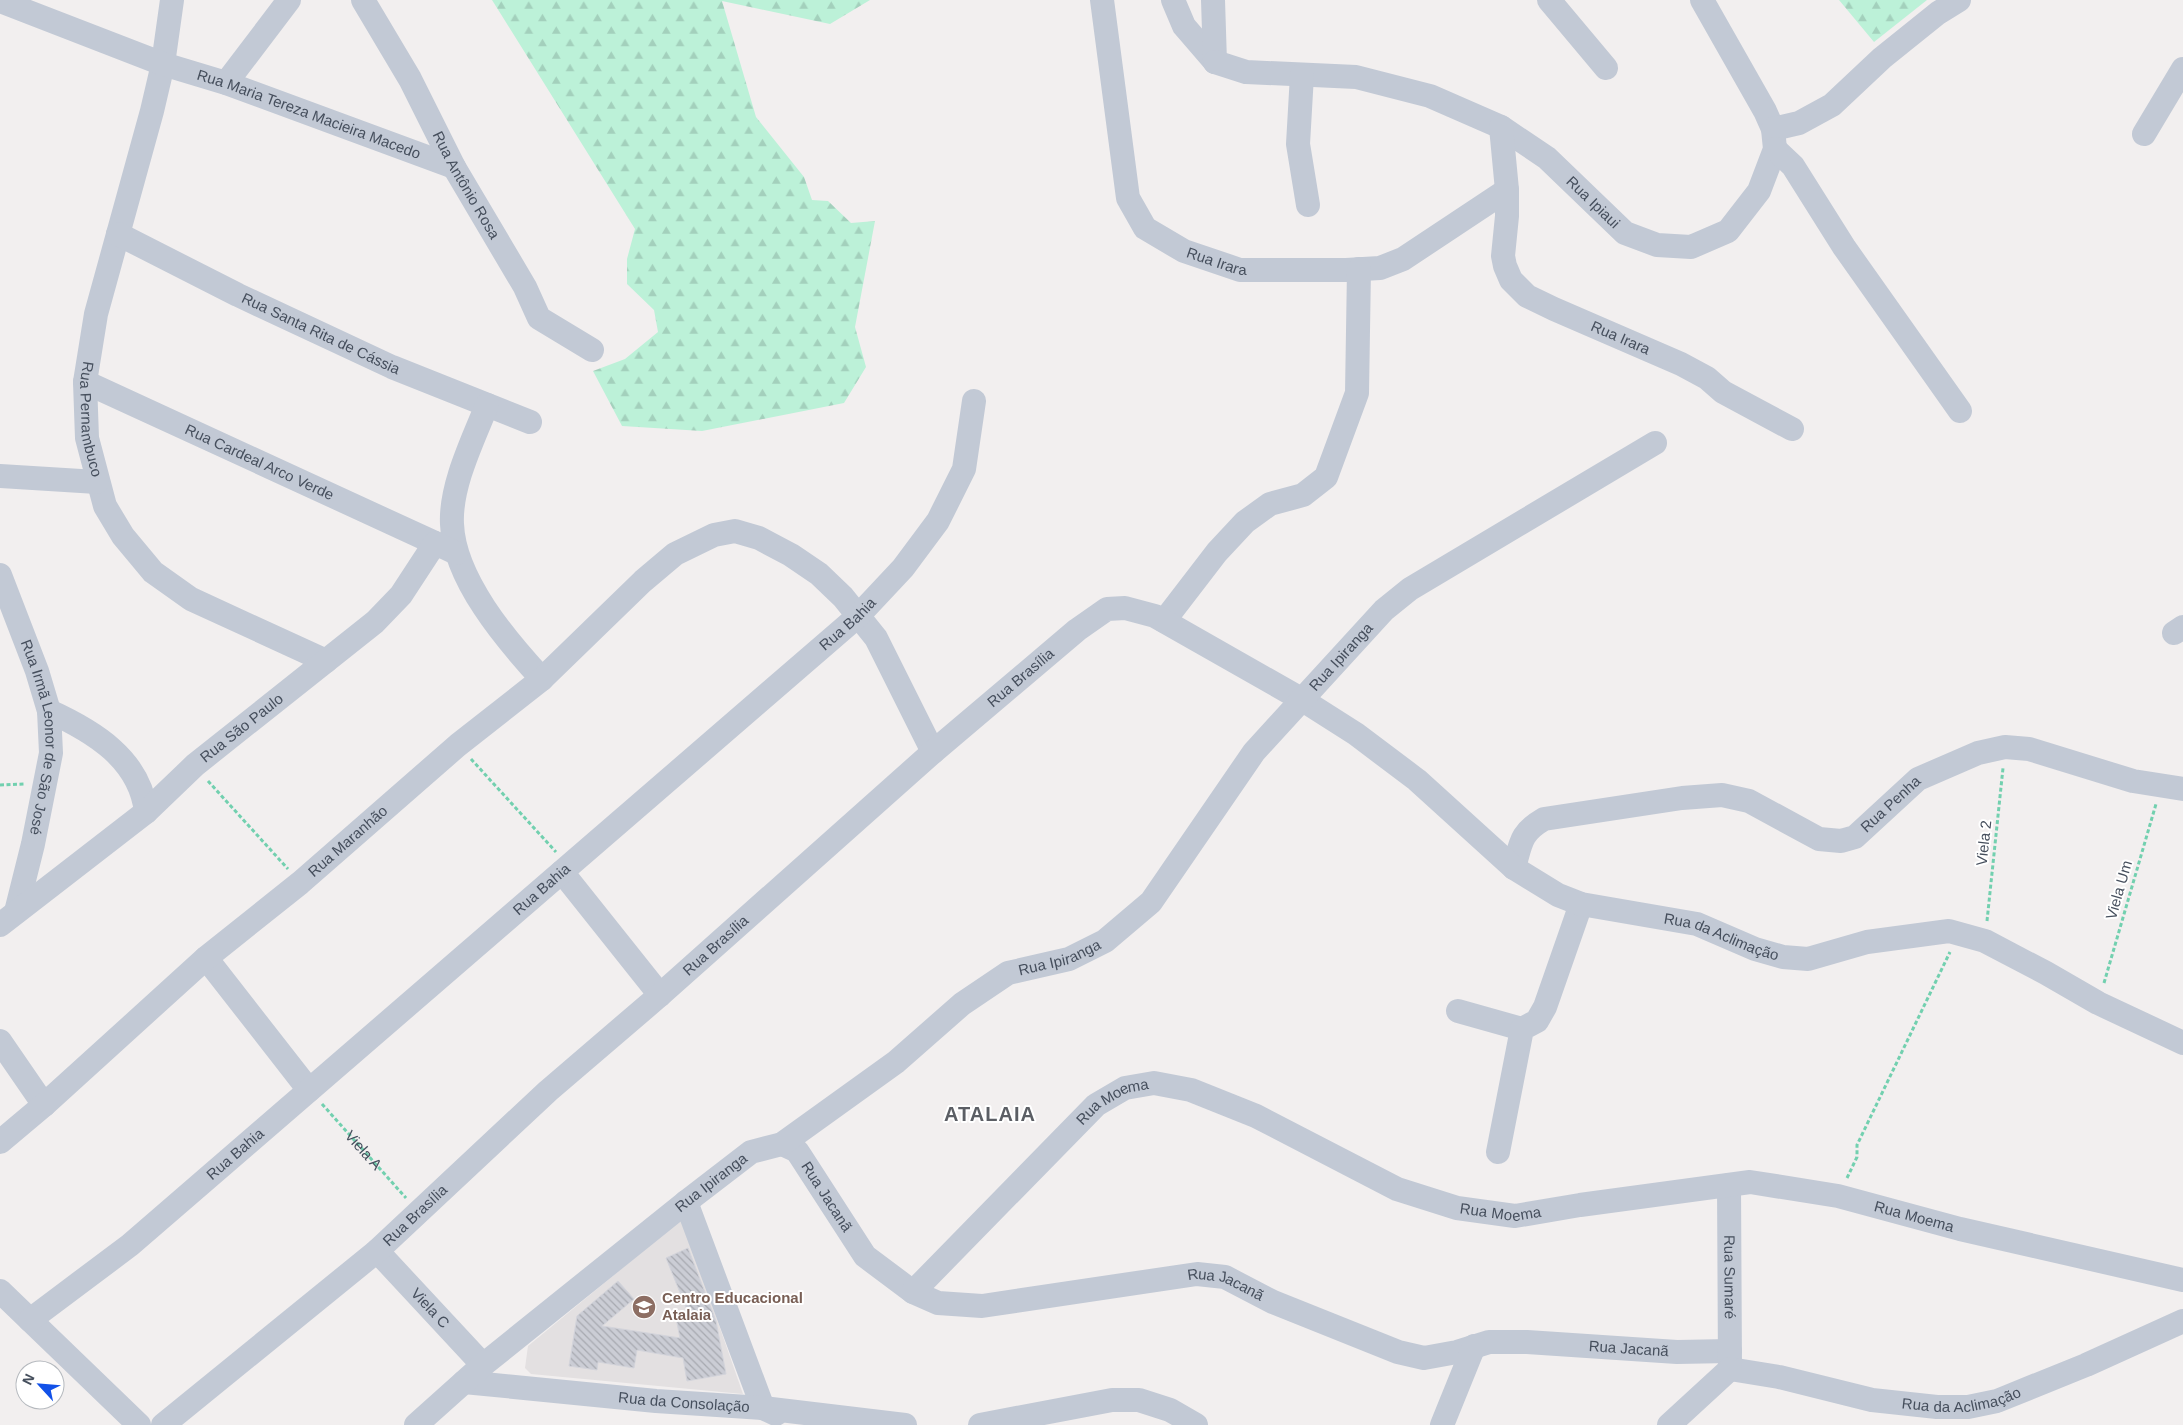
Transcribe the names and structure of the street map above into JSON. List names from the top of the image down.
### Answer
{
  "streets": {
    "street": [
      "Rua Maria Tereza Macieira Macedo",
      "Rua Antônio Rosa",
      "Rua Ipiaui",
      "Rua Irara",
      "Rua Santa Rita de Cássia",
      "Rua Pernambuco",
      "Rua Cardeal Arco Verde",
      "Rua Bahia",
      "Rua Ipiranga",
      "Rua Brasília",
      "Rua São Paulo",
      "Rua Irmã Leonor de São José",
      "Rua Penha",
      "Rua Maranhão",
      "Rua da Aclimação",
      "Rua Moema",
      "Rua Jacanã",
      "Rua Sumaré",
      "Viela C",
      "Rua da Consolação"
    ],
    "path": ["Viela 2", "Viela Um", "Viela A"]
  },
  "crossings": [
    ["Rua Maria Tereza Macieira Macedo", "Rua Antônio Rosa"],
    ["Rua Maria Tereza Macieira Macedo", "Rua Pernambuco"],
    ["Rua Ipiaui", "Rua Irara"],
    ["Rua Santa Rita de Cássia", "Rua Pernambuco"],
    ["Rua Pernambuco", "Rua Cardeal Arco Verde"],
    ["Rua Pernambuco", "Rua São Paulo"],
    ["Rua Cardeal Arco Verde", "Rua São Paulo"],
    ["Rua Bahia", "Rua Maranhão"],
    ["Rua Bahia", "Viela A"],
    ["Rua Ipiranga", "Rua Brasília"],
    ["Rua Ipiranga", "Rua da Aclimação"],
    ["Rua Ipiranga", "Rua Jacanã"],
    ["Rua Ipiranga", "Viela C"],
    ["Rua Ipiranga", "Rua da Consolação"],
    ["Rua Brasília", "Rua da Aclimação"],
    ["Rua Brasília", "Viela A"],
    ["Rua Brasília", "Viela C"],
    ["Rua São Paulo", "Rua Irmã Leonor de São José"],
    ["Rua Penha", "Viela 2"],
    ["Rua Penha", "Viela Um"],
    ["Rua Penha", "Rua da Aclimação"],
    ["Viela 2", "Rua da Aclimação"],
    ["Viela Um", "Rua da Aclimação"],
    ["Rua da Aclimação", "Rua Jacanã"],
    ["Rua da Aclimação", "Rua Sumaré"],
    ["Rua Moema", "Rua Jacanã"],
    ["Rua Moema", "Rua Sumaré"],
    ["Rua Jacanã", "Rua Sumaré"]
  ],
  "districts": ["ATALAIA"],
  "places": {
    "school or university": ["Centro Educacional Atalaia"]
  },
  "north": "top left"
}
